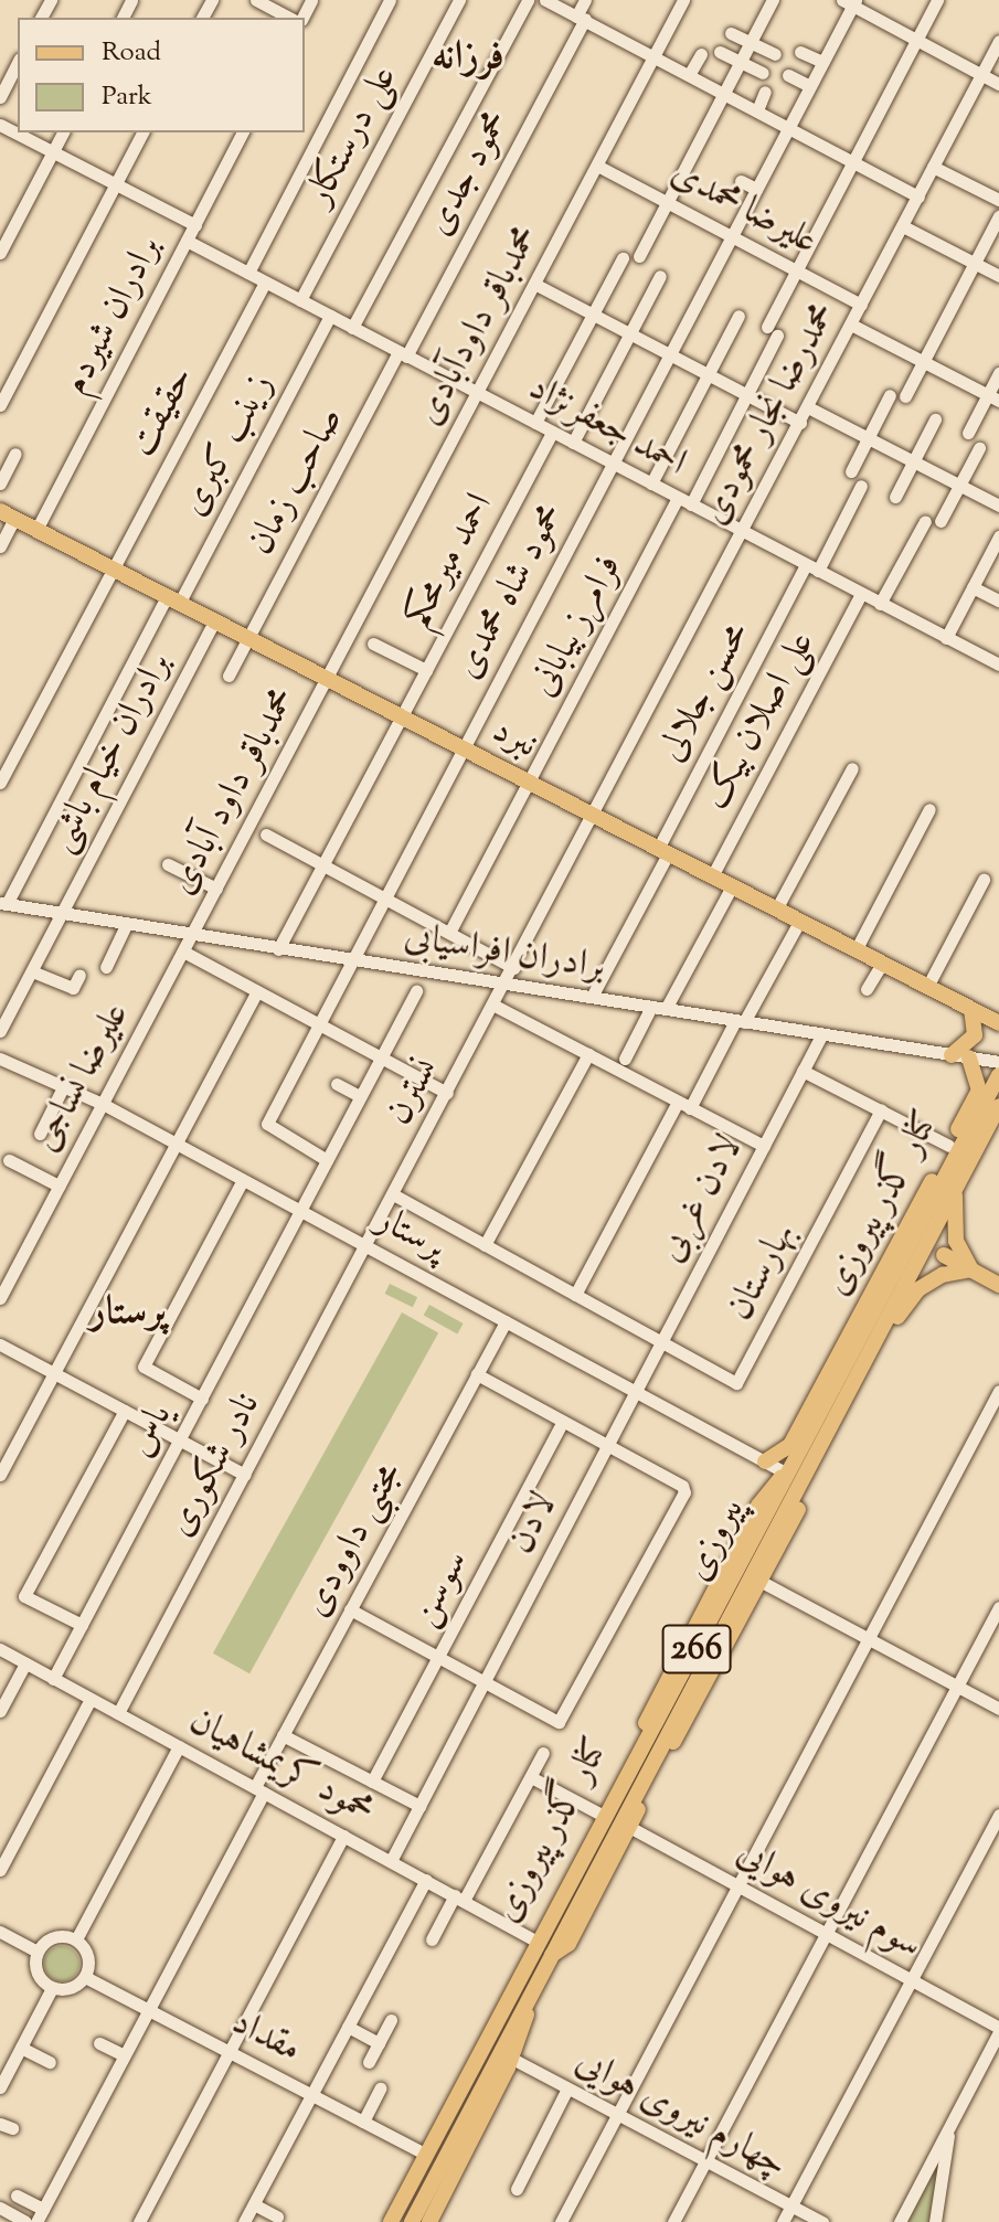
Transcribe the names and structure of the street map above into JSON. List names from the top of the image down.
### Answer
{
  "streets": {
    "main road": [
      "نبرد",
      "کنار گذر پیروزی",
      "پیروزی",
      "266"
    ],
    "street": [
      "علی درستکار",
      "محمود جدی",
      "علیرضا محمدی",
      "برادران شیردم",
      "محمدباقر داودآبادی",
      "حقیقت",
      "محمدرضا نجار محمودی",
      "احمد جعفرنژاد",
      "زینب کبری",
      "صاحب زمان",
      "احمد میرمحکم",
      "محمود شاه محمدی",
      "فرامرز بیابانی",
      "محسن جلالی",
      "علی اصلان بیک",
      "برادران خیام باشی",
      "محمدباقر داود آبادی",
      "برادران افراسیابی",
      "علیرضا نساجی",
      "نسترن",
      "لادن غربی",
      "پرستار",
      "بهارستان",
      "یاس",
      "نادر شکوری",
      "لادن",
      "مجتبی داوودی",
      "سوسن",
      "محمود کریمشاهیان",
      "سوم نیروی هوایی",
      "مقداد",
      "چهارم نیروی هوایی"
    ]
  },
  "crossings": [
    ["علی درستکار", "احمد جعفرنژاد"],
    ["محمود جدی", "احمد جعفرنژاد"],
    ["محمود جدی", "صاحب زمان"],
    ["علیرضا محمدی", "محمدباقر داودآبادی"],
    ["علیرضا محمدی", "محمدرضا نجار محمودی"],
    ["علیرضا محمدی", "محمود شاه محمدی"],
    ["علیرضا محمدی", "فرامرز بیابانی"],
    ["برادران شیردم", "احمد جعفرنژاد"],
    ["برادران شیردم", "نبرد"],
    ["محمدباقر داودآبادی", "احمد جعفرنژاد"],
    ["محمدباقر داودآبادی", "نبرد"],
    ["محمدباقر داودآبادی", "محمدباقر داود آبادی"],
    ["حقیقت", "احمد جعفرنژاد"],
    ["حقیقت", "نبرد"],
    ["محمدرضا نجار محمودی", "احمد جعفرنژاد"],
    ["محمدرضا نجار محمودی", "نبرد"],
    ["محمدرضا نجار محمودی", "نسترن"],
    ["احمد جعفرنژاد", "زینب کبری"],
    ["احمد جعفرنژاد", "صاحب زمان"],
    ["احمد جعفرنژاد", "احمد میرمحکم"],
    ["احمد جعفرنژاد", "محمود شاه محمدی"],
    ["احمد جعفرنژاد", "فرامرز بیابانی"],
    ["احمد جعفرنژاد", "محسن جلالی"],
    ["احمد جعفرنژاد", "علی اصلان بیک"],
    ["زینب کبری", "نبرد"],
    ["زینب کبری", "برادران افراسیابی"],
    ["صاحب زمان", "نبرد"],
    ["احمد میرمحکم", "نبرد"],
    ["احمد میرمحکم", "برادران افراسیابی"],
    ["محمود شاه محمدی", "نبرد"],
    ["محمود شاه محمدی", "برادران افراسیابی"],
    ["محمود شاه محمدی", "یاس"],
    ["فرامرز بیابانی", "نبرد"],
    ["محسن جلالی", "نبرد"],
    ["محسن جلالی", "برادران افراسیابی"],
    ["علی اصلان بیک", "نبرد"],
    ["نبرد", "برادران خیام باشی"],
    ["نبرد", "محمدباقر داود آبادی"],
    ["برادران خیام باشی", "برادران افراسیابی"],
    ["محمدباقر داود آبادی", "برادران افراسیابی"],
    ["محمدباقر داود آبادی", "علیرضا نساجی"],
    ["برادران افراسیابی", "علیرضا نساجی"],
    ["برادران افراسیابی", "نسترن"],
    ["برادران افراسیابی", "لادن غربی"],
    ["برادران افراسیابی", "کنار گذر پیروزی"],
    ["علیرضا نساجی", "پرستار"],
    ["نسترن", "پرستار"],
    ["نسترن", "نادر شکوری"],
    ["لادن غربی", "پرستار"],
    ["لادن غربی", "بهارستان"],
    ["لادن غربی", "لادن"],
    ["کنار گذر پیروزی", "پرستار"],
    ["کنار گذر پیروزی", "پیروزی"],
    ["کنار گذر پیروزی", "محمود کریمشاهیان"],
    ["کنار گذر پیروزی", "مقداد"],
    ["پرستار", "یاس"],
    ["پرستار", "نادر شکوری"],
    ["پرستار", "لادن"],
    ["پرستار", "مجتبی داوودی"],
    ["پرستار", "پیروزی"],
    ["یاس", "محمود کریمشاهیان"],
    ["نادر شکوری", "محمود کریمشاهیان"],
    ["لادن", "محمود کریمشاهیان"],
    ["مجتبی داوودی", "محمود کریمشاهیان"],
    ["مجتبی داوودی", "مقداد"]
  ],
  "districts": ["فرزانه", "پرستار"],
  "legend": ["Road", "Park"]
}
